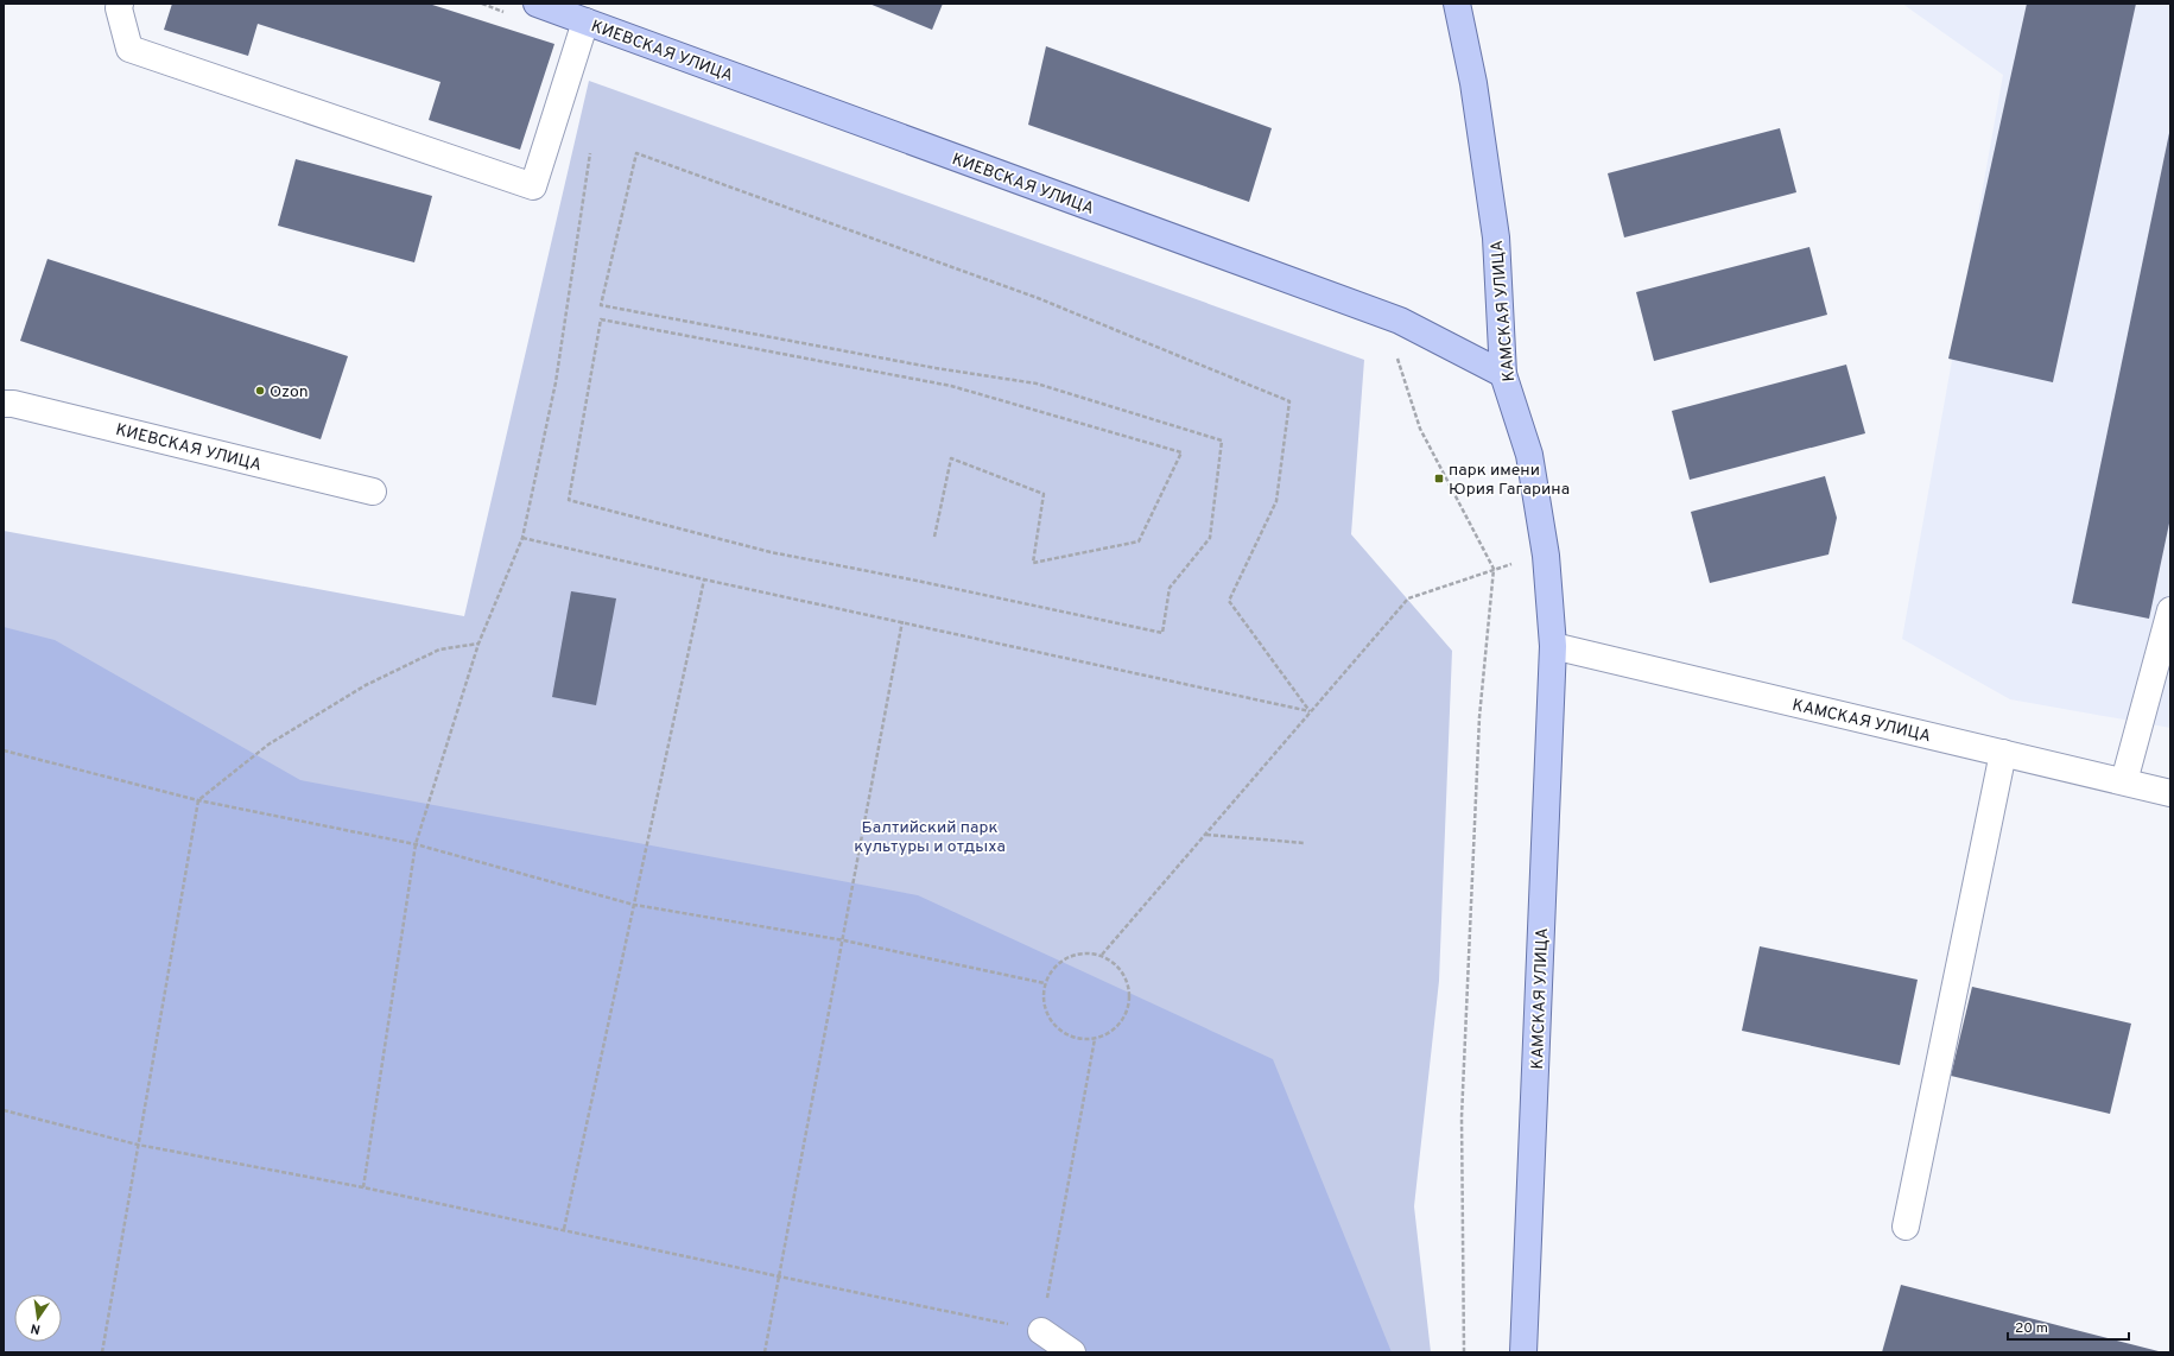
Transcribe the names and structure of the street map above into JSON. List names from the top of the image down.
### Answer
{
  "streets": {
    "main road": ["КИЕВСКАЯ УЛИЦА", "КАМСКАЯ УЛИЦА"]
  },
  "crossings": [
    ["КИЕВСКАЯ УЛИЦА", "КАМСКАЯ УЛИЦА"]
  ],
  "parks": ["Балтийский парк культуры и отдыха"],
  "places": {
    "other": ["Ozon"],
    "transit": ["парк имени Юрия Гагарина"]
  },
  "scale_bar": "20 m",
  "north": "bottom"
}
